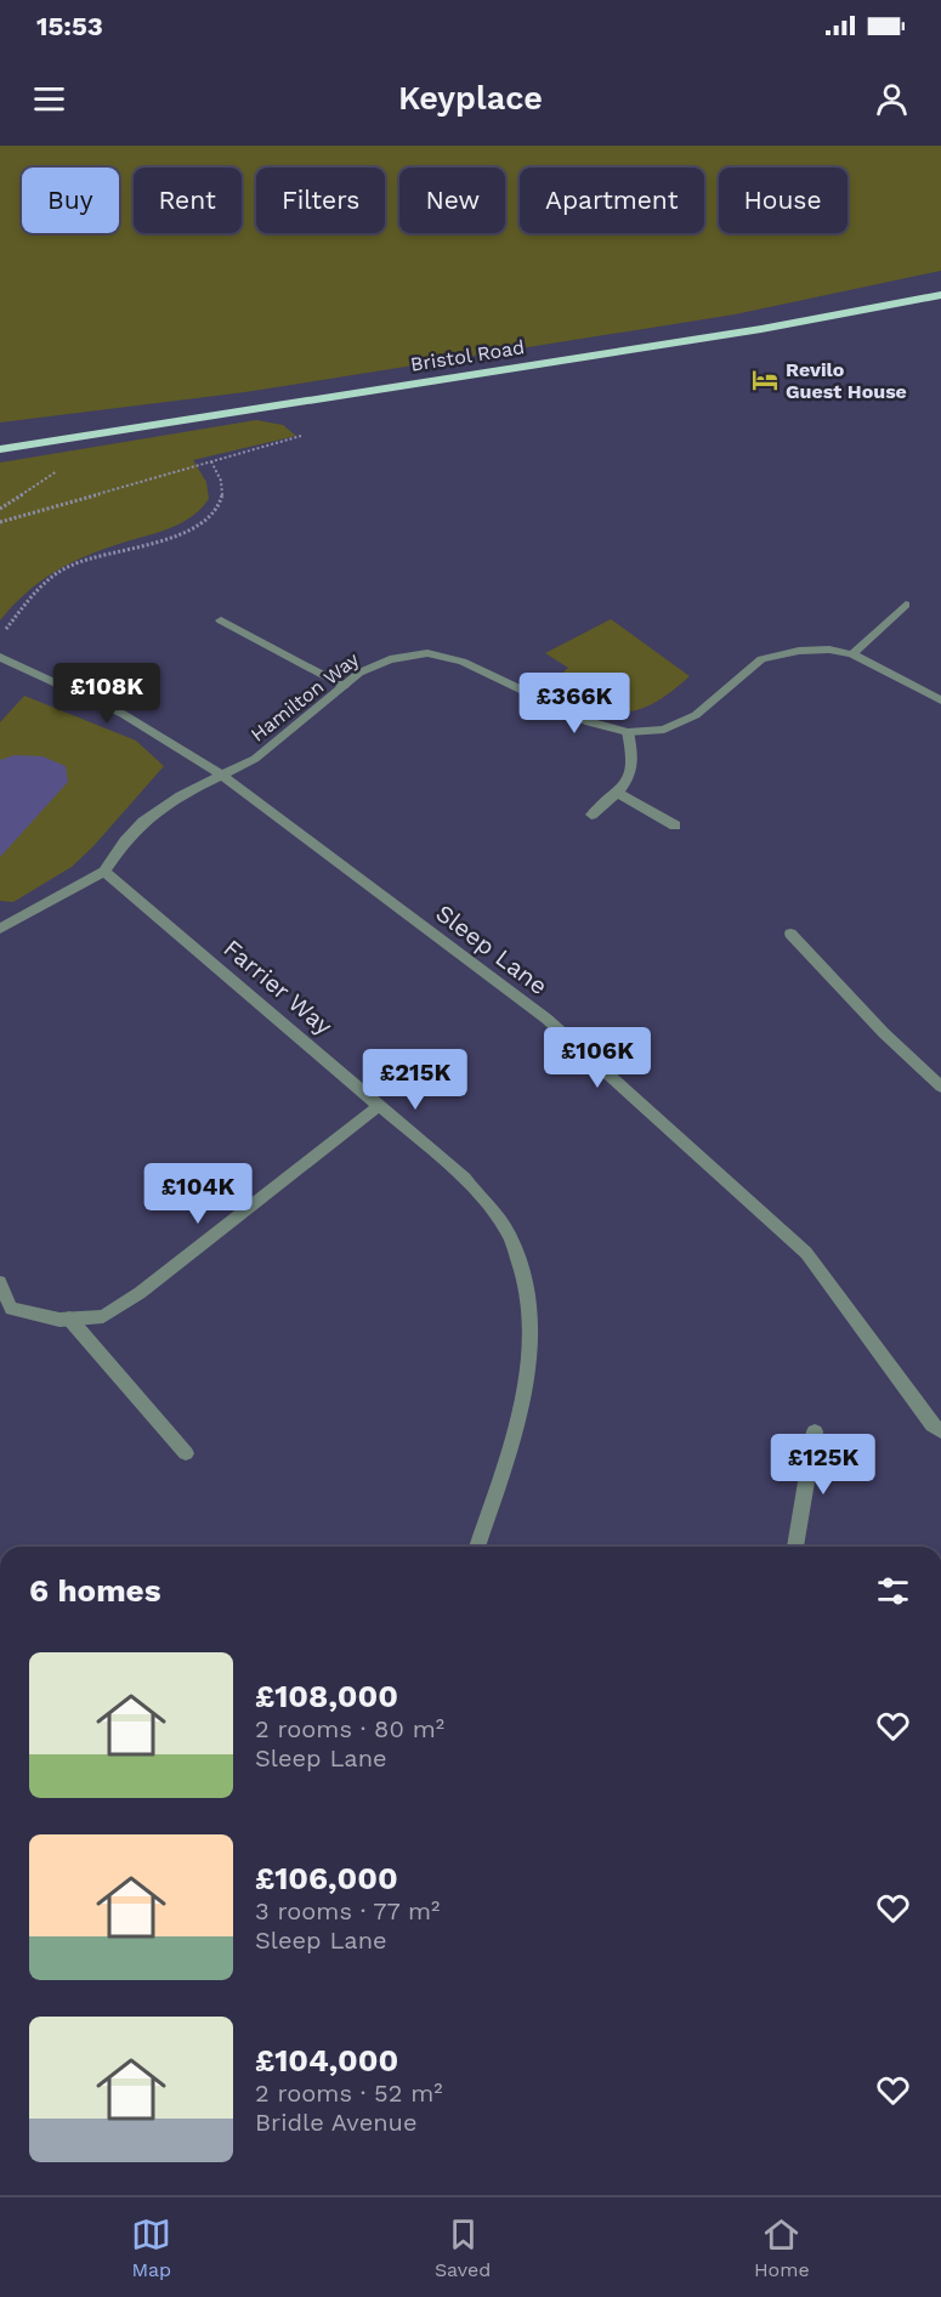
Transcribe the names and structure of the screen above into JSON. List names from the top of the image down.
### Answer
{
  "streets": {
    "highway": ["Bristol Road"],
    "street": ["Hamilton Way", "Sleep Lane", "Farrier Way"]
  },
  "crossings": [
    ["Hamilton Way", "Sleep Lane"]
  ],
  "places": {
    "hotel": ["Revilo Guest House"]
  },
  "page": {
    "status": "15:53",
    "header": "Keyplace",
    "chip": [
      "Buy",
      "Rent",
      "Filters",
      "New",
      "Apartment",
      "House"
    ],
    "price": [
      "£108K",
      "£366K",
      "£106K",
      "£215K",
      "£104K",
      "£125K"
    ],
    "heading": "6 homes",
    "list": [
      {
        "name": "£108,000",
        "note": "2 rooms · 80 m² · Sleep Lane"
      },
      {
        "name": "£106,000",
        "note": "3 rooms · 77 m² · Sleep Lane"
      },
      {
        "name": "£104,000",
        "note": "2 rooms · 52 m² · Bridle Avenue"
      }
    ],
    "tabs": ["Map", "Saved", "Home"]
  }
}
